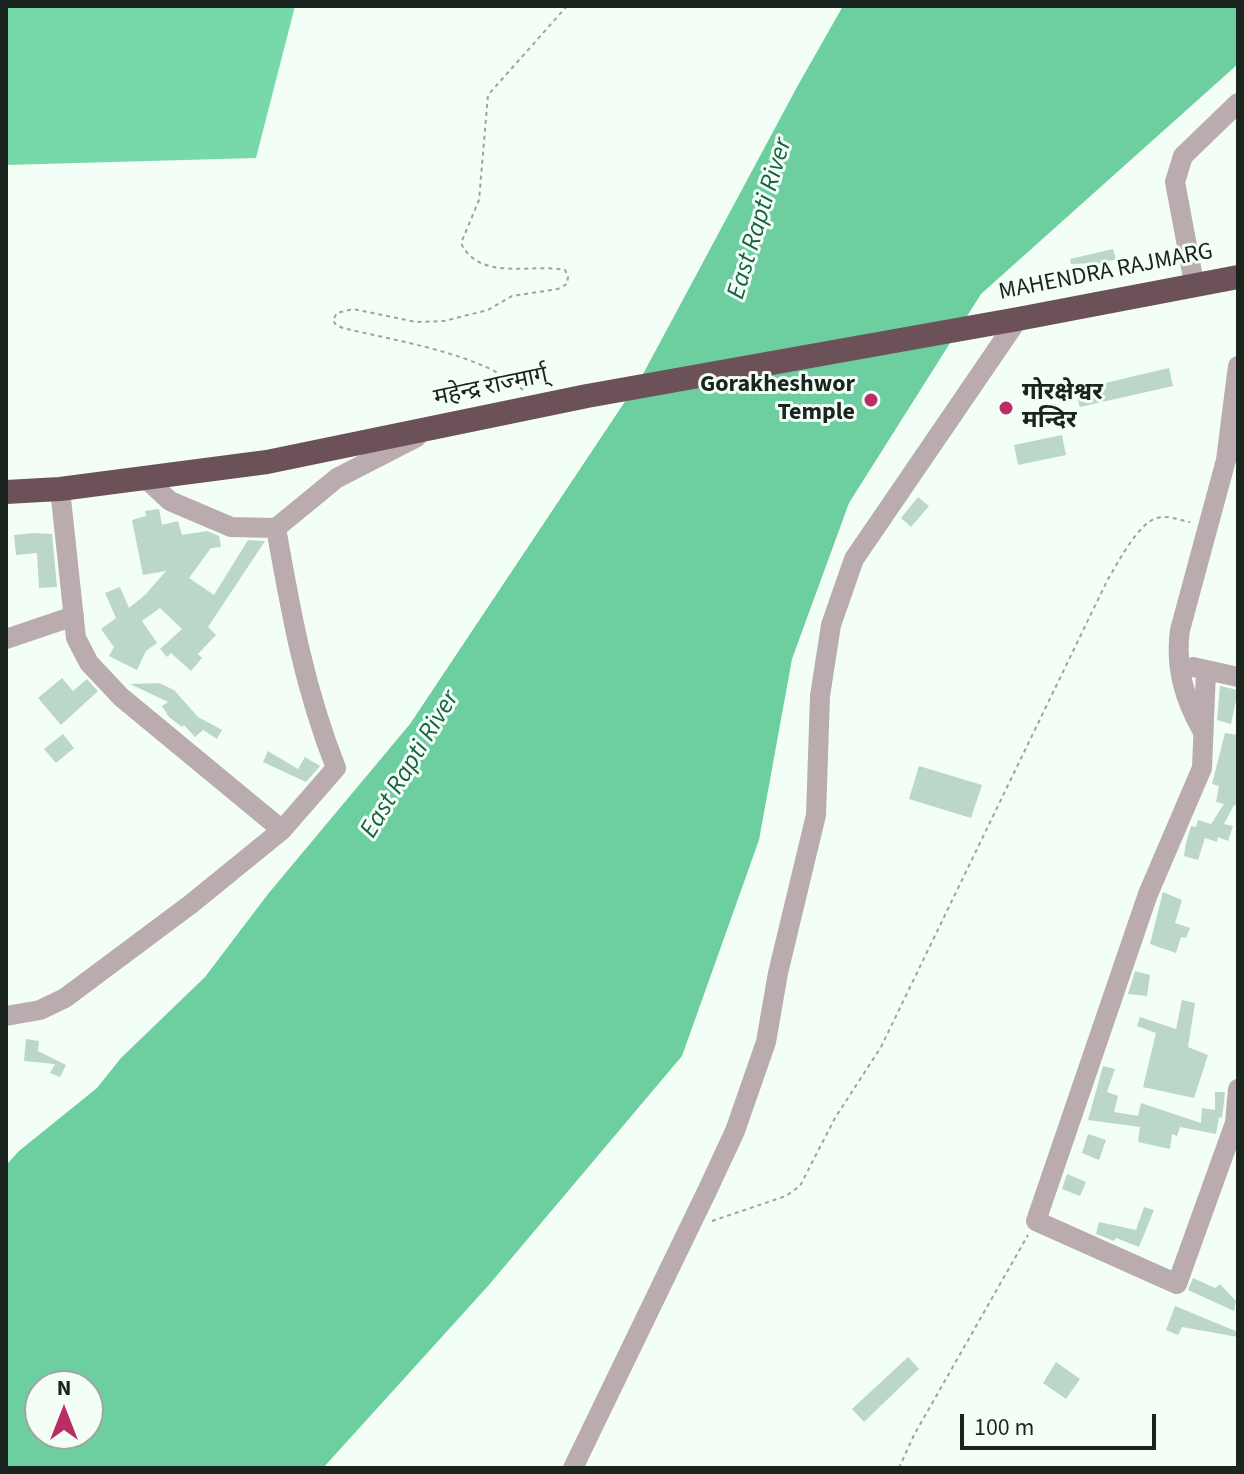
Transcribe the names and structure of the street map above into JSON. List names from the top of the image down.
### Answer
{
  "streets": {
    "highway": ["MAHENDRA RAJMARG", "महेन्द्र राज्मार्ग्"]
  },
  "crossings": [
    ["MAHENDRA RAJMARG", "महेन्द्र राज्मार्ग्"]
  ],
  "water": ["East Rapti River"],
  "places": ["Gorakheshwor Temple", "गोरक्षेश्वर मन्दिर"],
  "scale_bar": "100 m",
  "north": "top"
}
